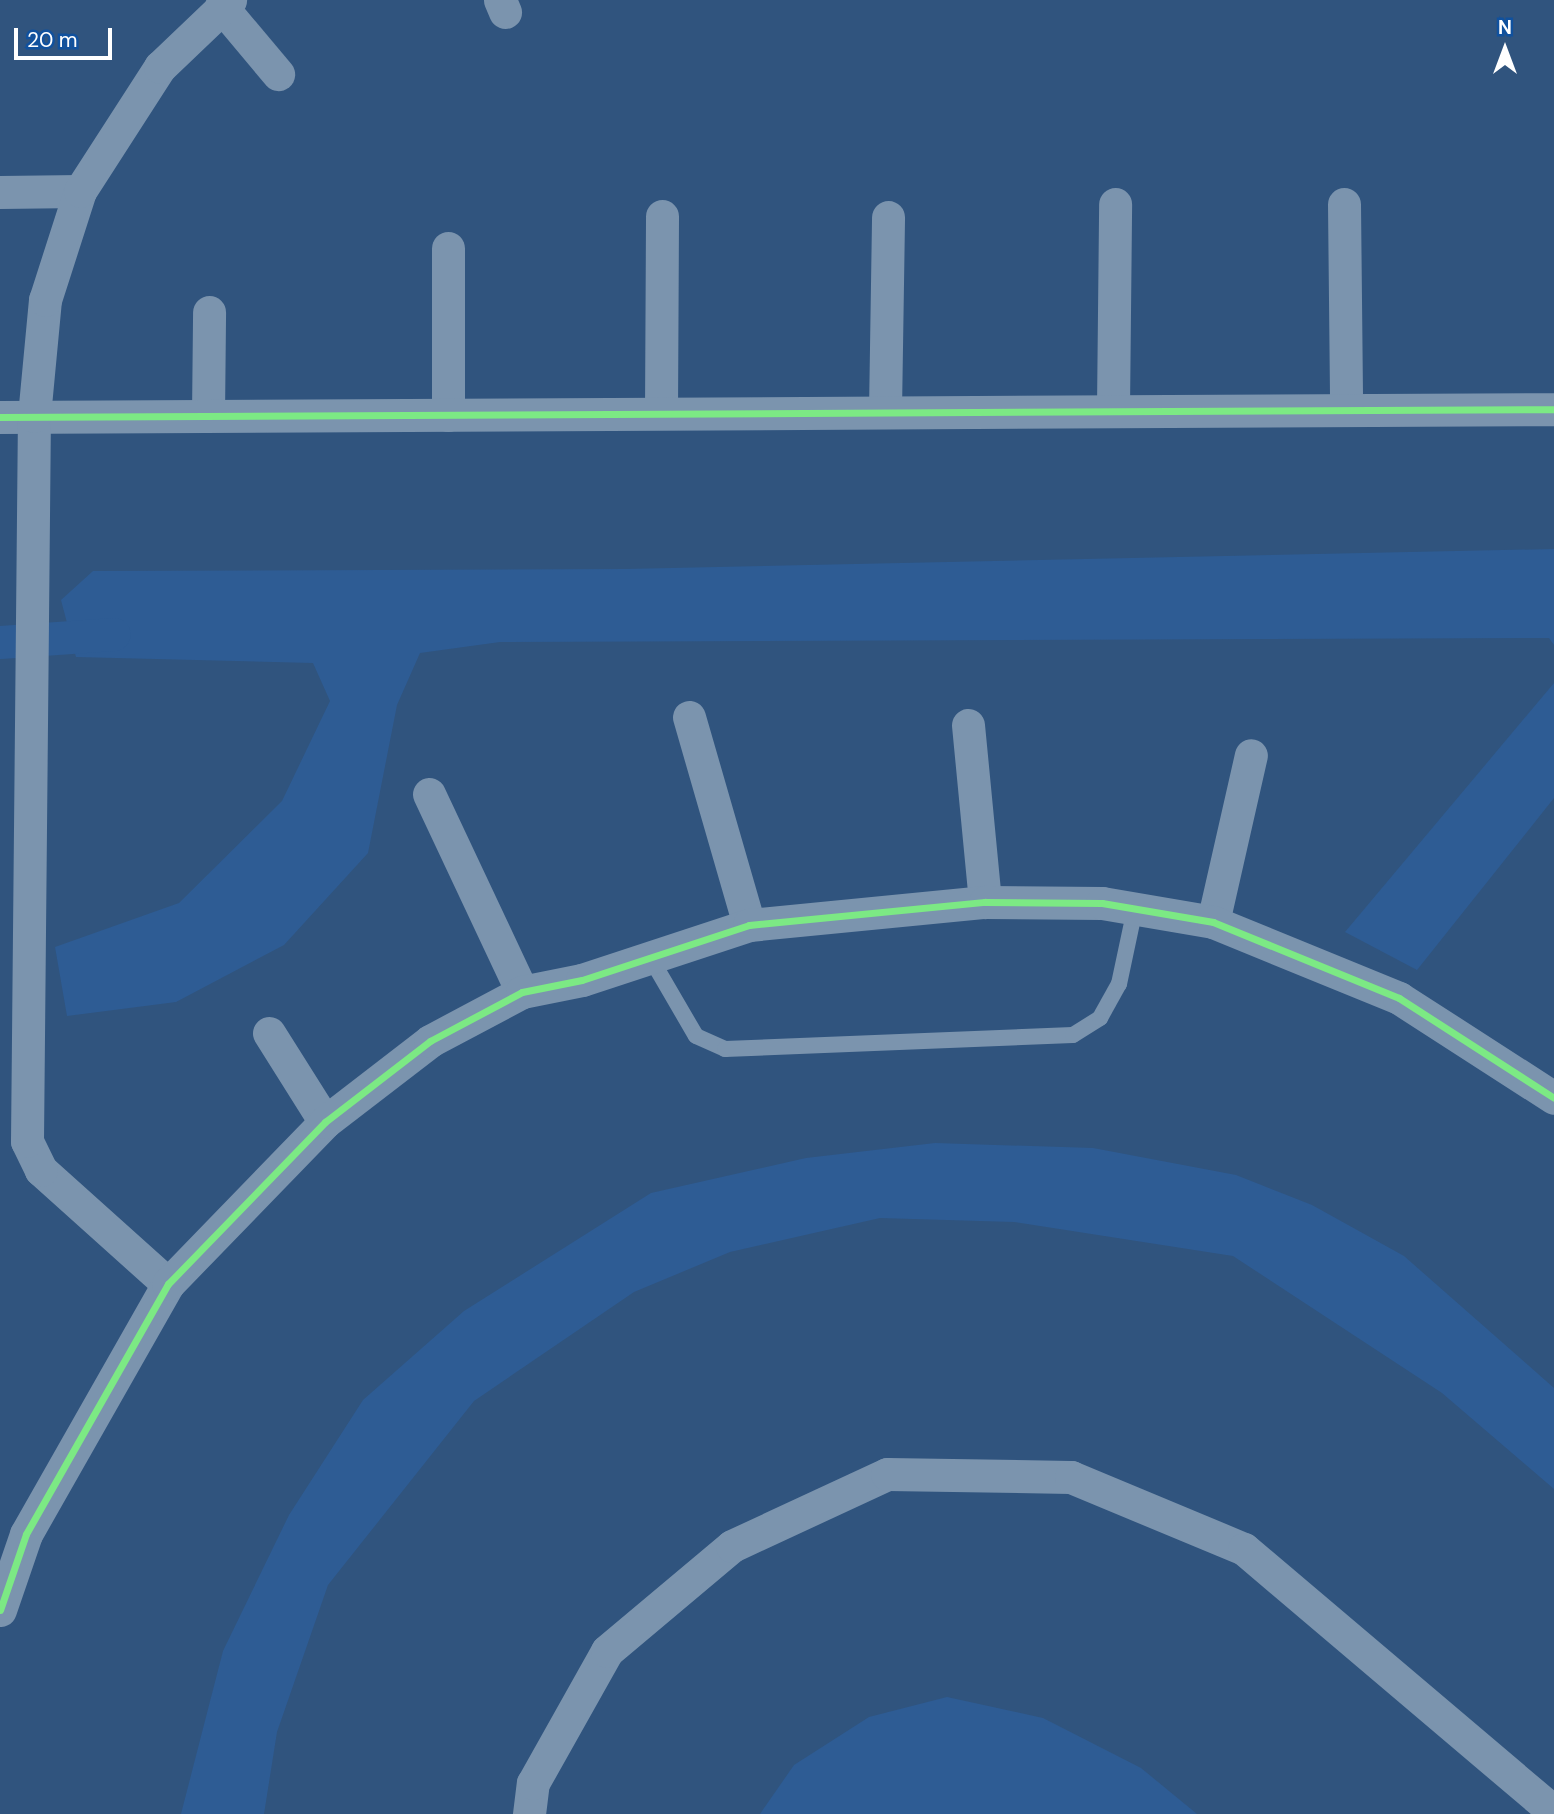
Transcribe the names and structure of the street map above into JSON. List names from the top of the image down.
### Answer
{
  "scale_bar": "20 m",
  "north": "top"
}
